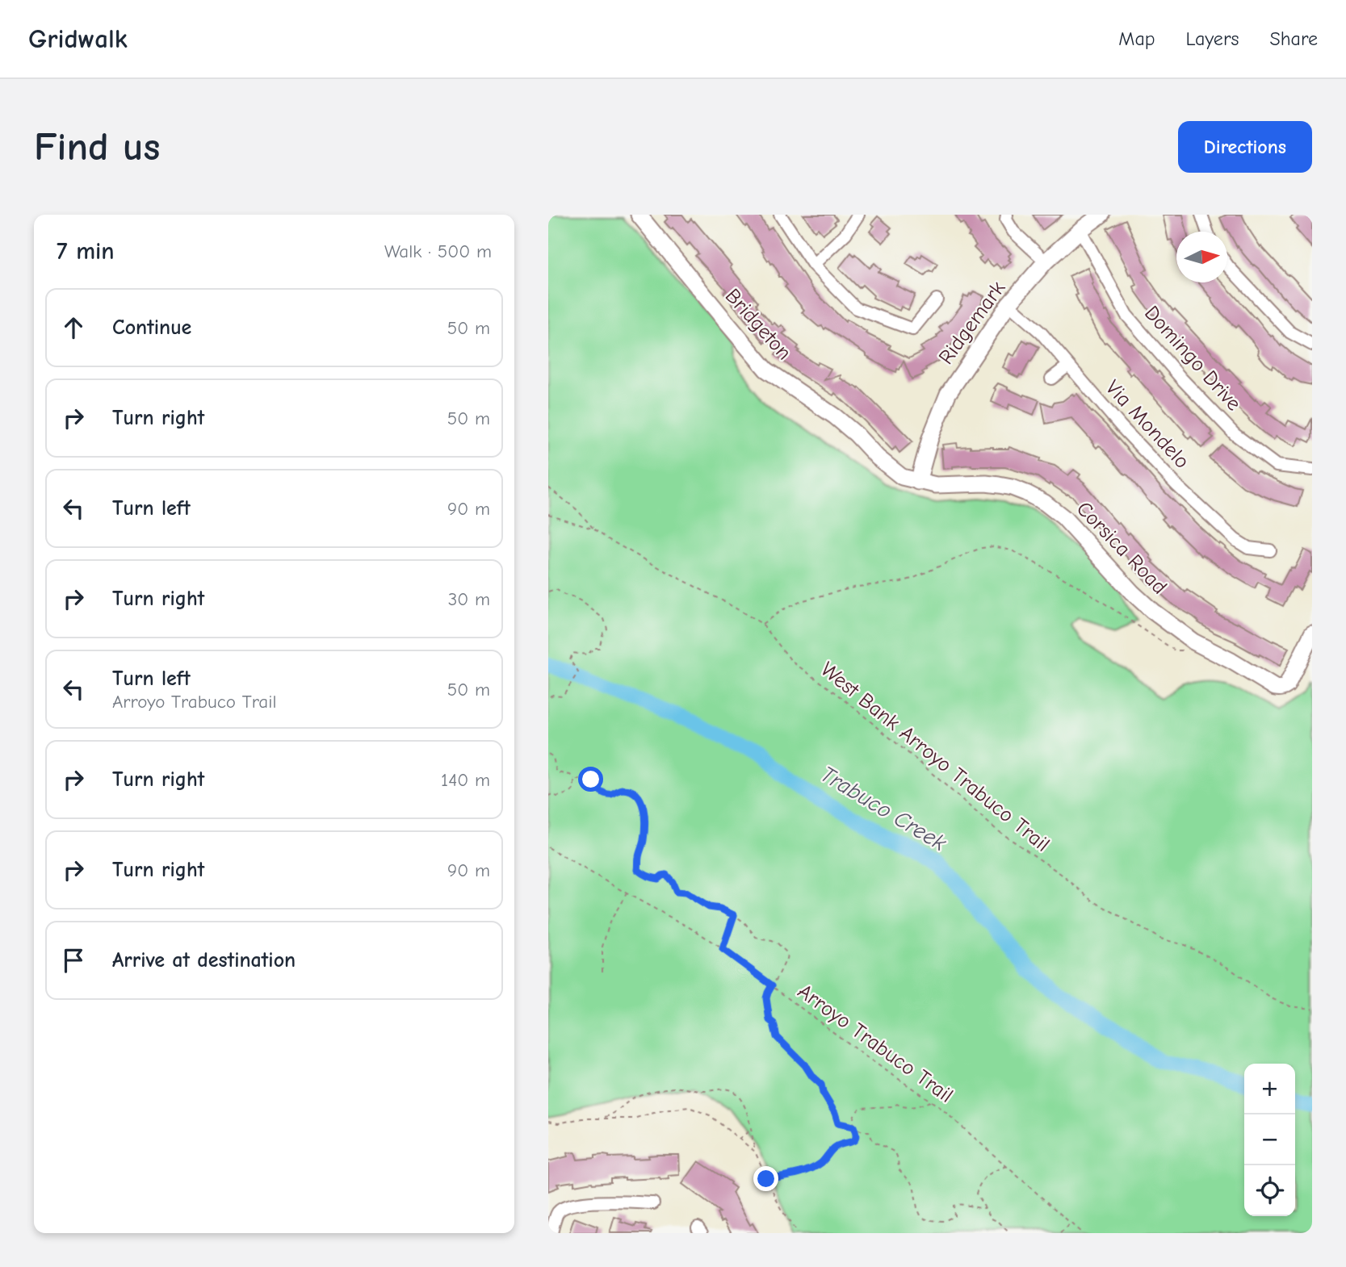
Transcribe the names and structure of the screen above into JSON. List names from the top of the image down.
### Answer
{
  "streets": {
    "street": [
      "Ridgemark",
      "Bridgeton",
      "Domingo Drive",
      "Via Mondelo",
      "Corsica Road"
    ],
    "path": ["West Bank Arroyo Trabuco Trail", "Arroyo Trabuco Trail"]
  },
  "crossings": [
    ["Ridgemark", "Bridgeton"],
    ["Ridgemark", "Domingo Drive"],
    ["Ridgemark", "Via Mondelo"],
    ["Ridgemark", "Corsica Road"],
    ["Bridgeton", "Corsica Road"]
  ],
  "water": ["Trabuco Creek"],
  "north": "right",
  "page": {
    "header": "Gridwalk",
    "nav": ["Map", "Layers", "Share"],
    "buttons": "Directions",
    "title": "Find us",
    "heading": ["7 min", "Walk · 500 m"],
    "list": [
      ["Continue", "50 m"],
      ["Turn right", "50 m"],
      ["Turn left", "90 m"],
      ["Turn right", "30 m"],
      ["Turn left", "Arroyo Trabuco Trail", "50 m"],
      ["Turn right", "140 m"],
      ["Turn right", "90 m"],
      "Arrive at destination"
    ],
    "map_buttons": ["+", "−"]
  }
}
